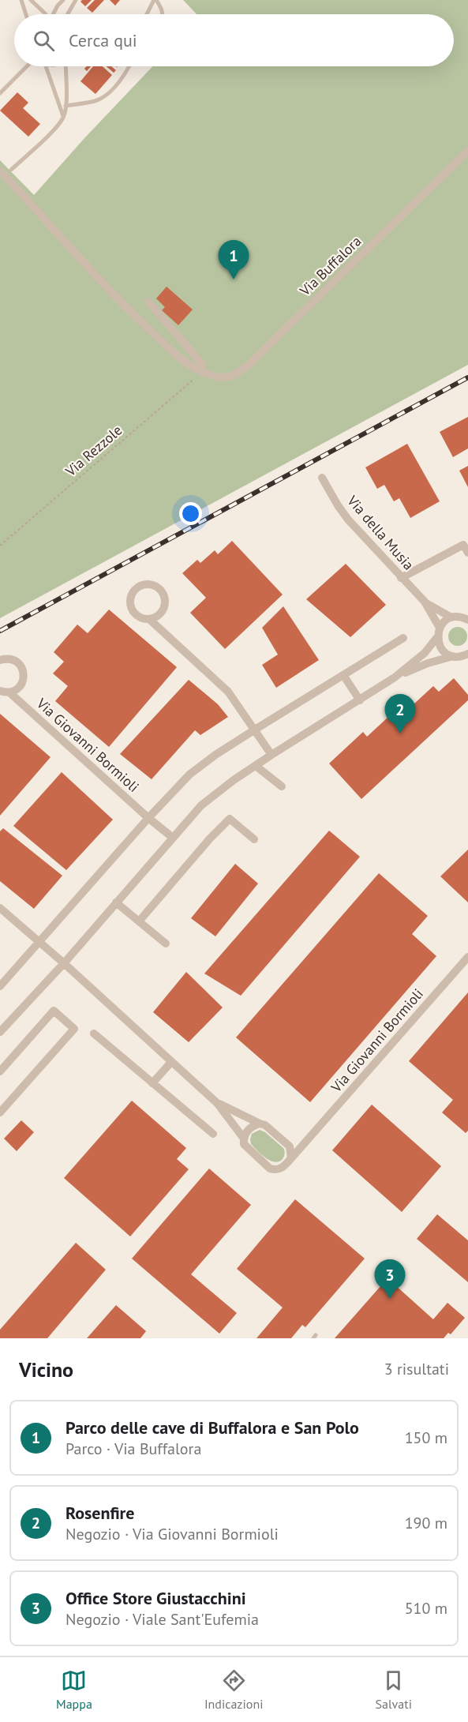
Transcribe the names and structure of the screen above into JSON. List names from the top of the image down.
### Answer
{
  "streets": {
    "street": ["Via Buffalora", "Via della Musia", "Via Giovanni Bormioli"],
    "path": ["Via Rezzole"]
  },
  "crossings": [
    ["Via Buffalora", "Via Rezzole"]
  ],
  "page": {
    "search": "Cerca qui",
    "pins": ["1", "2", "3"],
    "heading": ["Vicino", "3 risultati"],
    "list": [
      {
        "mark": "1",
        "name": "Parco delle cave di Buffalora e San Polo",
        "note": "Parco · Via Buffalora",
        "value": "150 m"
      },
      {
        "mark": "2",
        "name": "Rosenfire",
        "note": "Negozio · Via Giovanni Bormioli",
        "value": "190 m"
      },
      {
        "mark": "3",
        "name": "Office Store Giustacchini",
        "note": "Negozio · Viale Sant'Eufemia",
        "value": "510 m"
      }
    ],
    "nav": ["Mappa", "Indicazioni", "Salvati"]
  }
}
